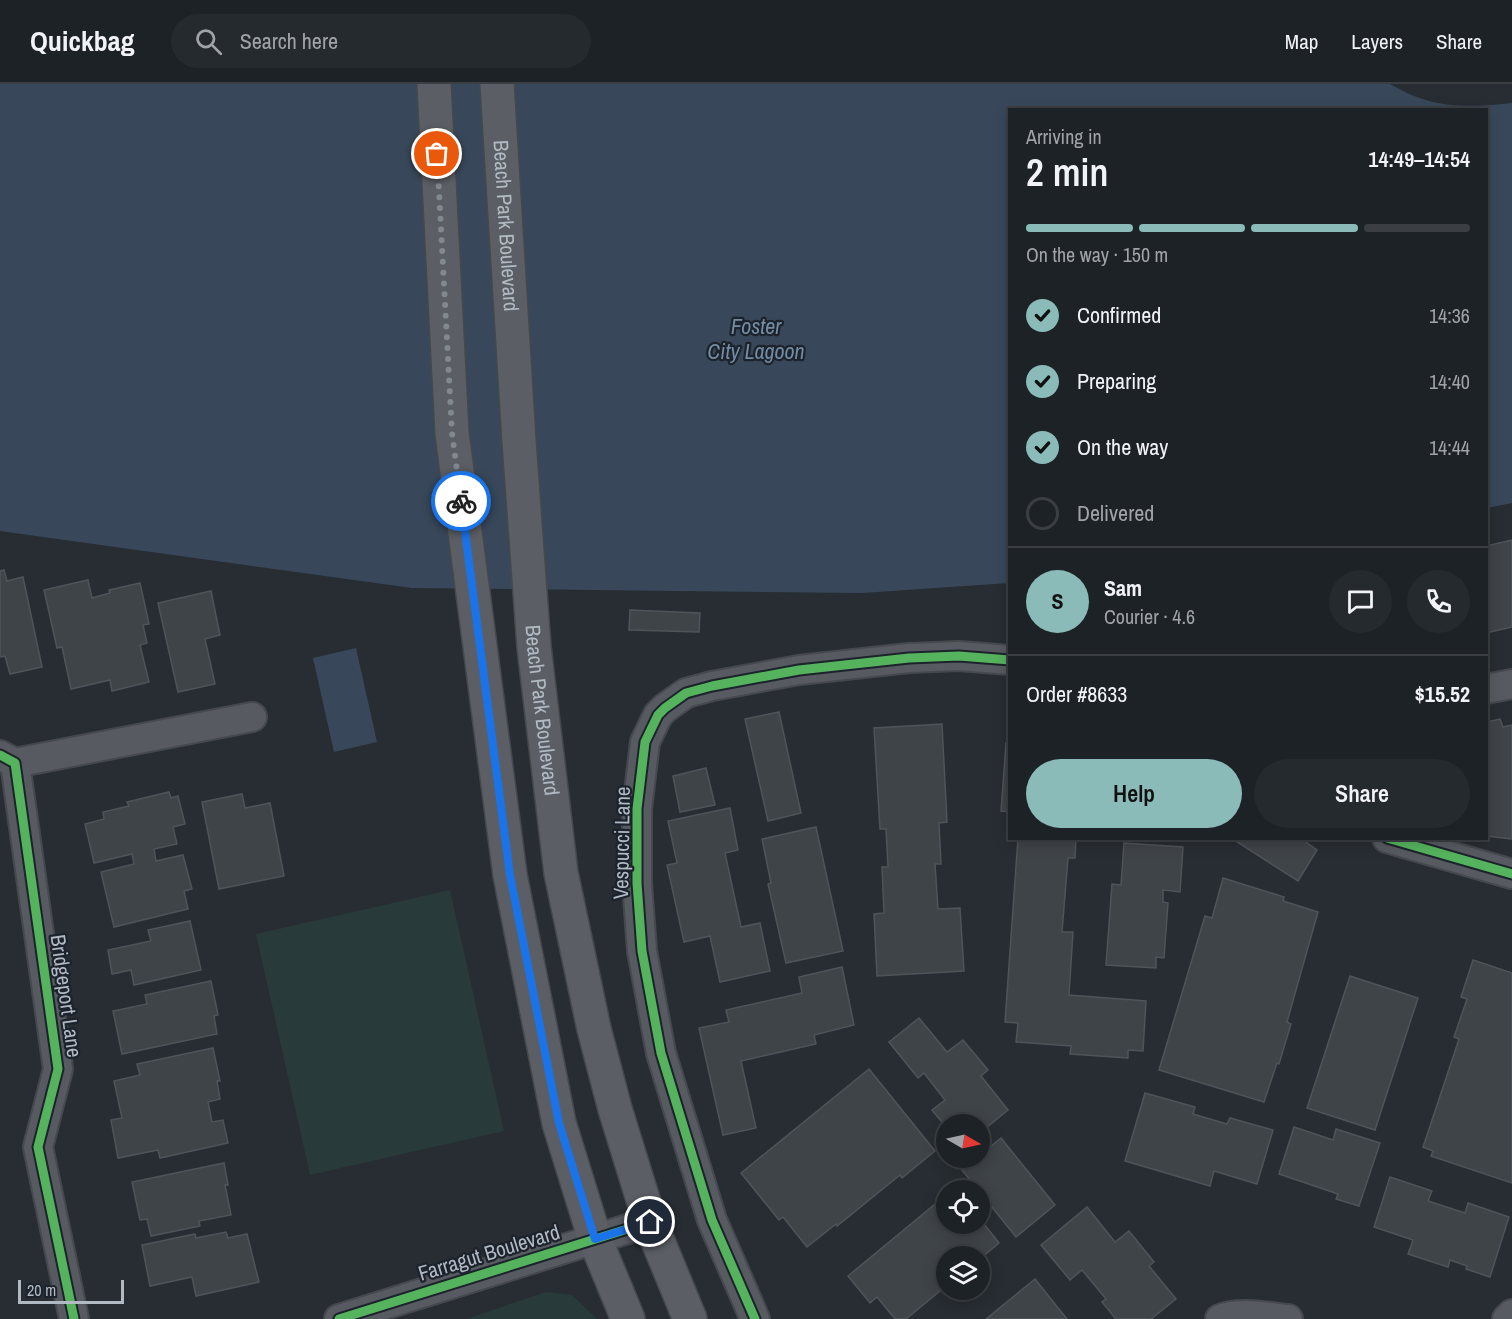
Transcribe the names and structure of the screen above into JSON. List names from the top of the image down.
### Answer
{
  "streets": {
    "main road": ["Beach Park Boulevard"],
    "street": ["Vespucci Lane", "Bridgeport Lane", "Farragut Boulevard"]
  },
  "crossings": [
    ["Beach Park Boulevard", "Farragut Boulevard"]
  ],
  "water": ["Foster City Lagoon"],
  "scale_bar": "20 m",
  "north": "right",
  "page": {
    "header": "Quickbag",
    "search": "Search here",
    "nav": ["Map", "Layers", "Share"],
    "heading": ["2 min", "Arriving in", "14:49–14:54"],
    "panel": [
      "Sam",
      "Courier · 4.6",
      "Order #8633",
      "$15.52"
    ],
    "bar": "On the way · 150 m",
    "list": [
      ["Confirmed", "14:36"],
      ["Preparing", "14:40"],
      ["On the way", "14:44"],
      "Delivered"
    ],
    "round": "S",
    "buttons": ["Help", "Share"],
    "scale": "20 m"
  }
}
